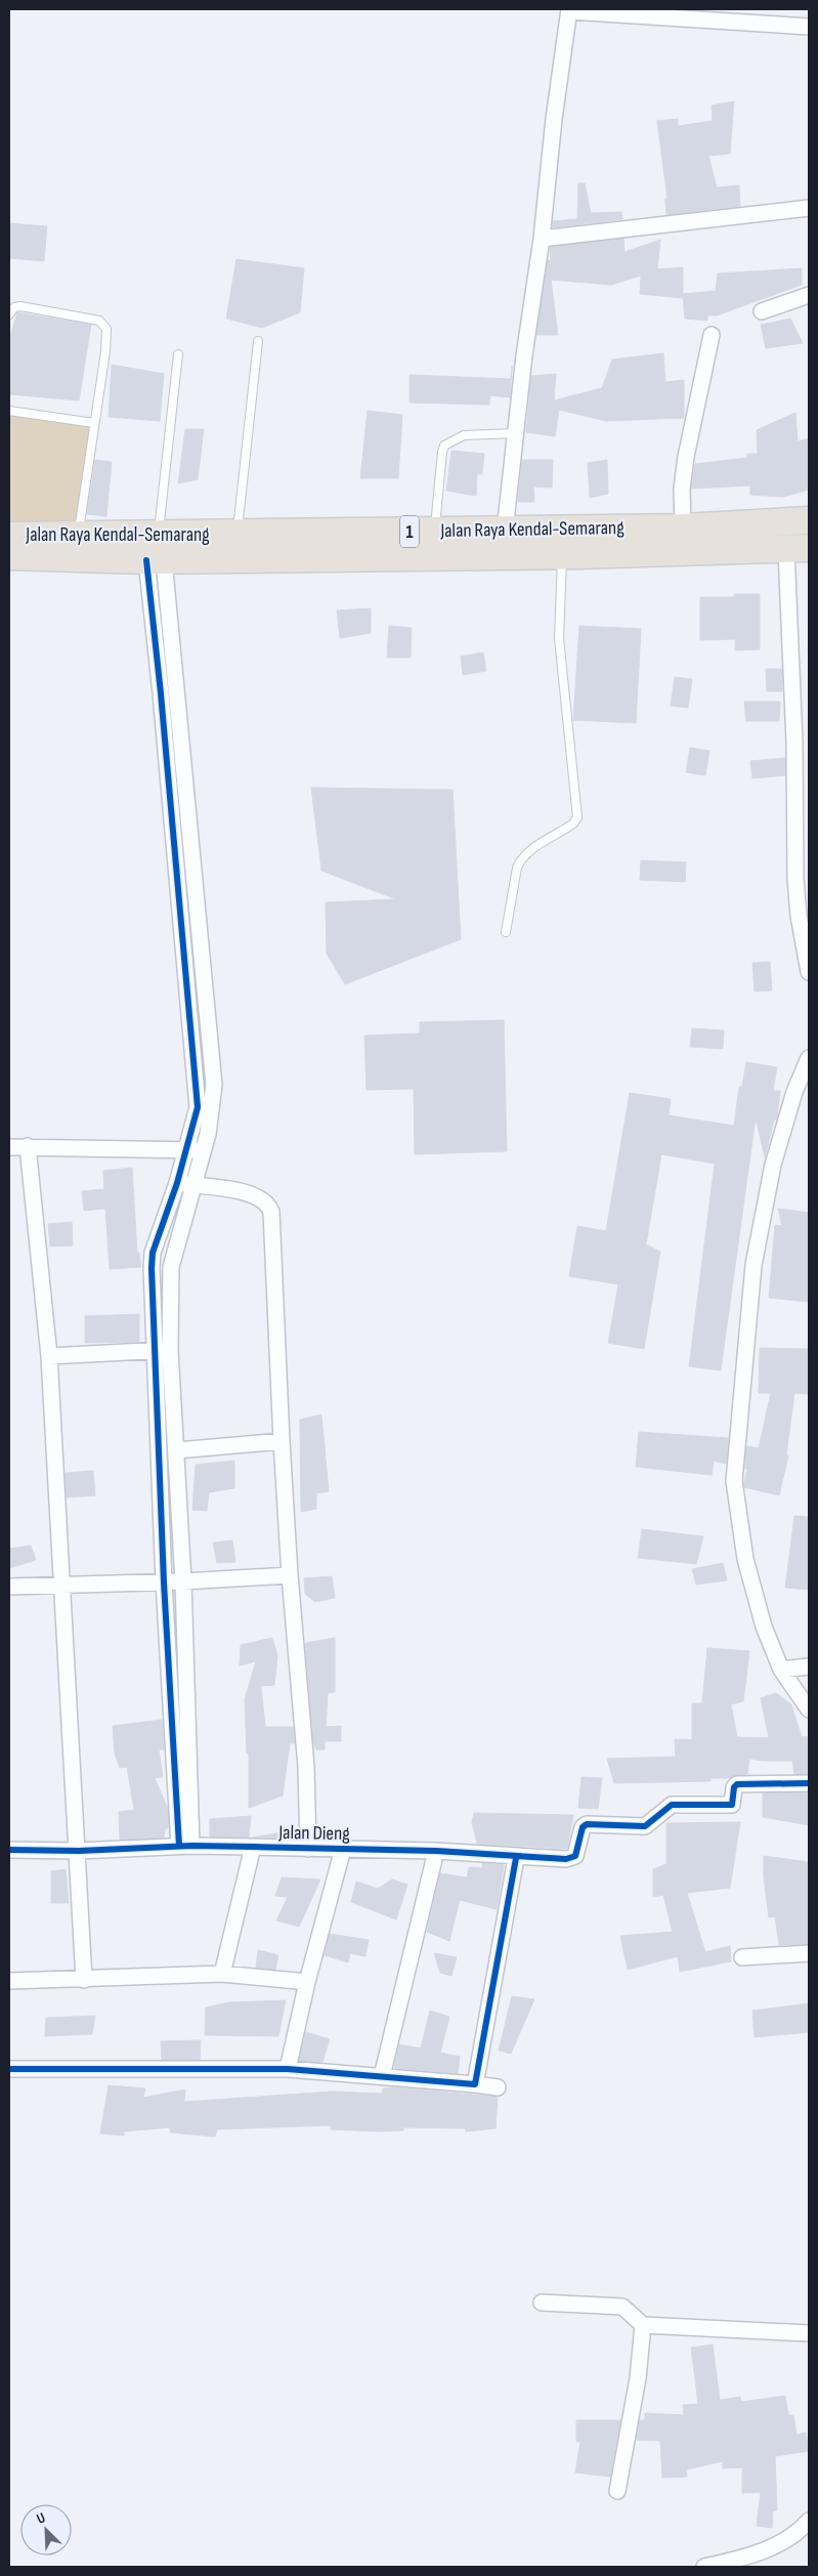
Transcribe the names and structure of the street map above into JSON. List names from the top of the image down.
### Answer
{
  "streets": {
    "highway": ["Jalan Raya Kendal-Semarang", "1"],
    "street": ["Jalan Dieng"]
  },
  "north": "top left"
}
